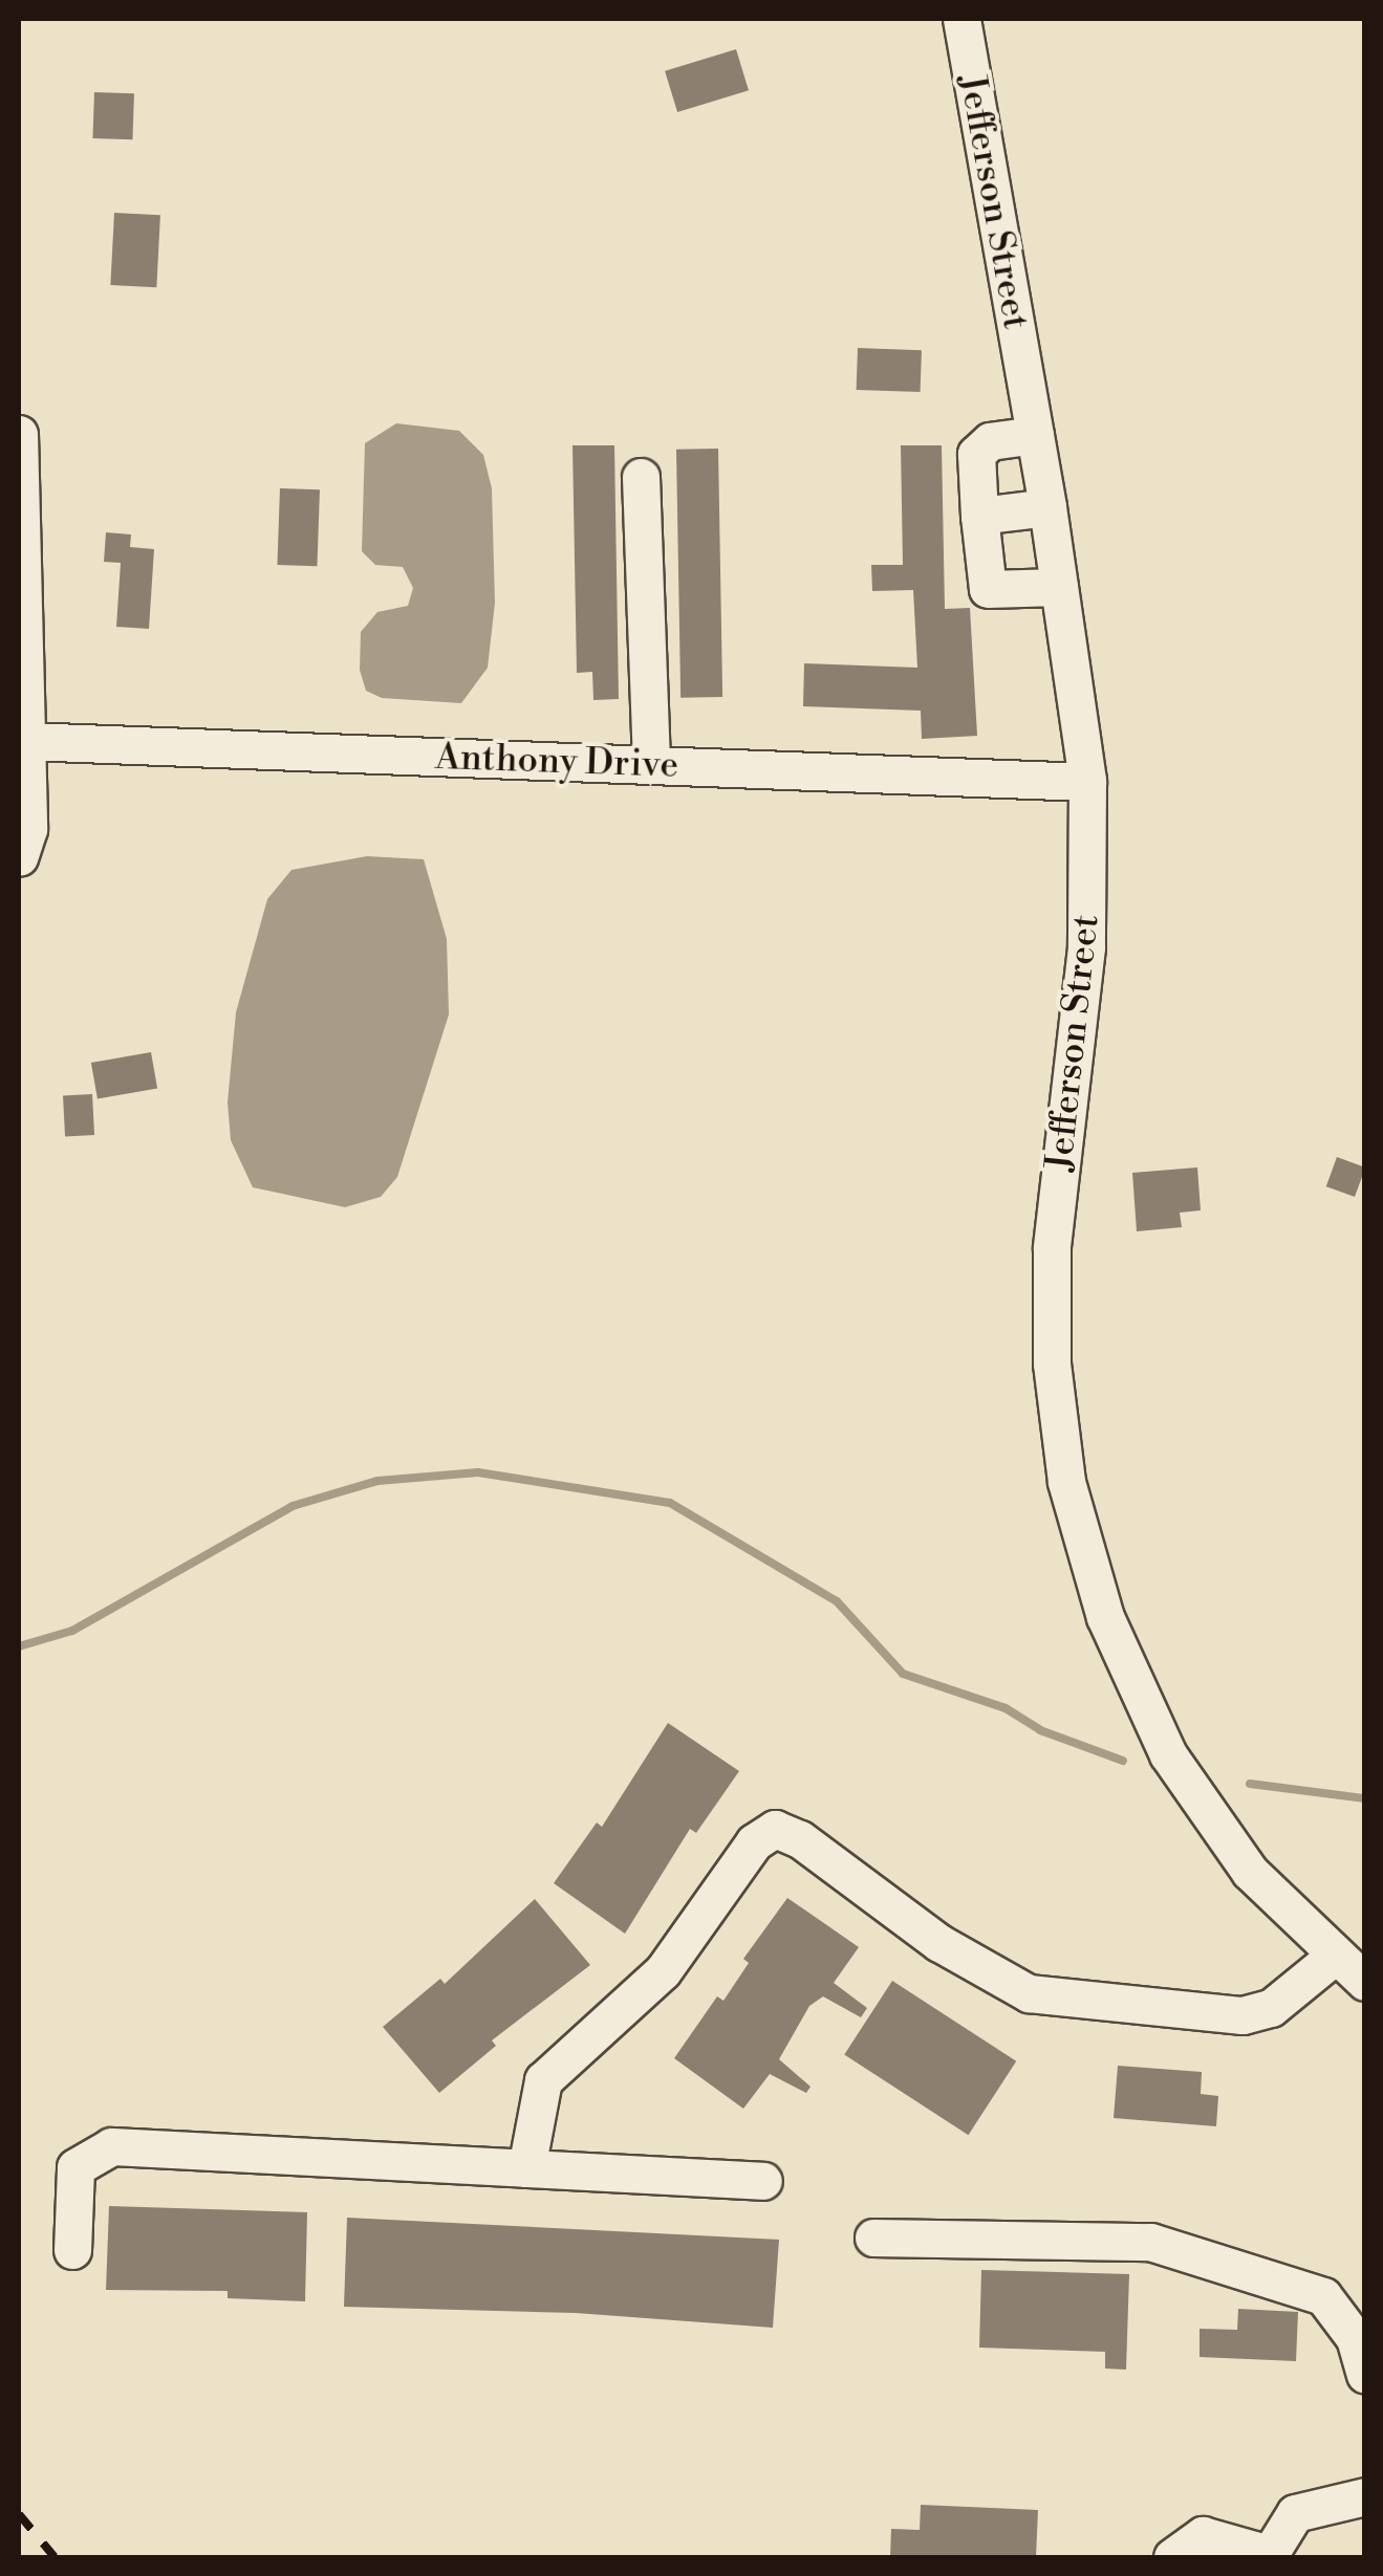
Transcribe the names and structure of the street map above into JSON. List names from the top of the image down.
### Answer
{
  "streets": {
    "street": ["Jefferson Street", "Anthony Drive"]
  },
  "crossings": [
    ["Jefferson Street", "Anthony Drive"]
  ]
}
